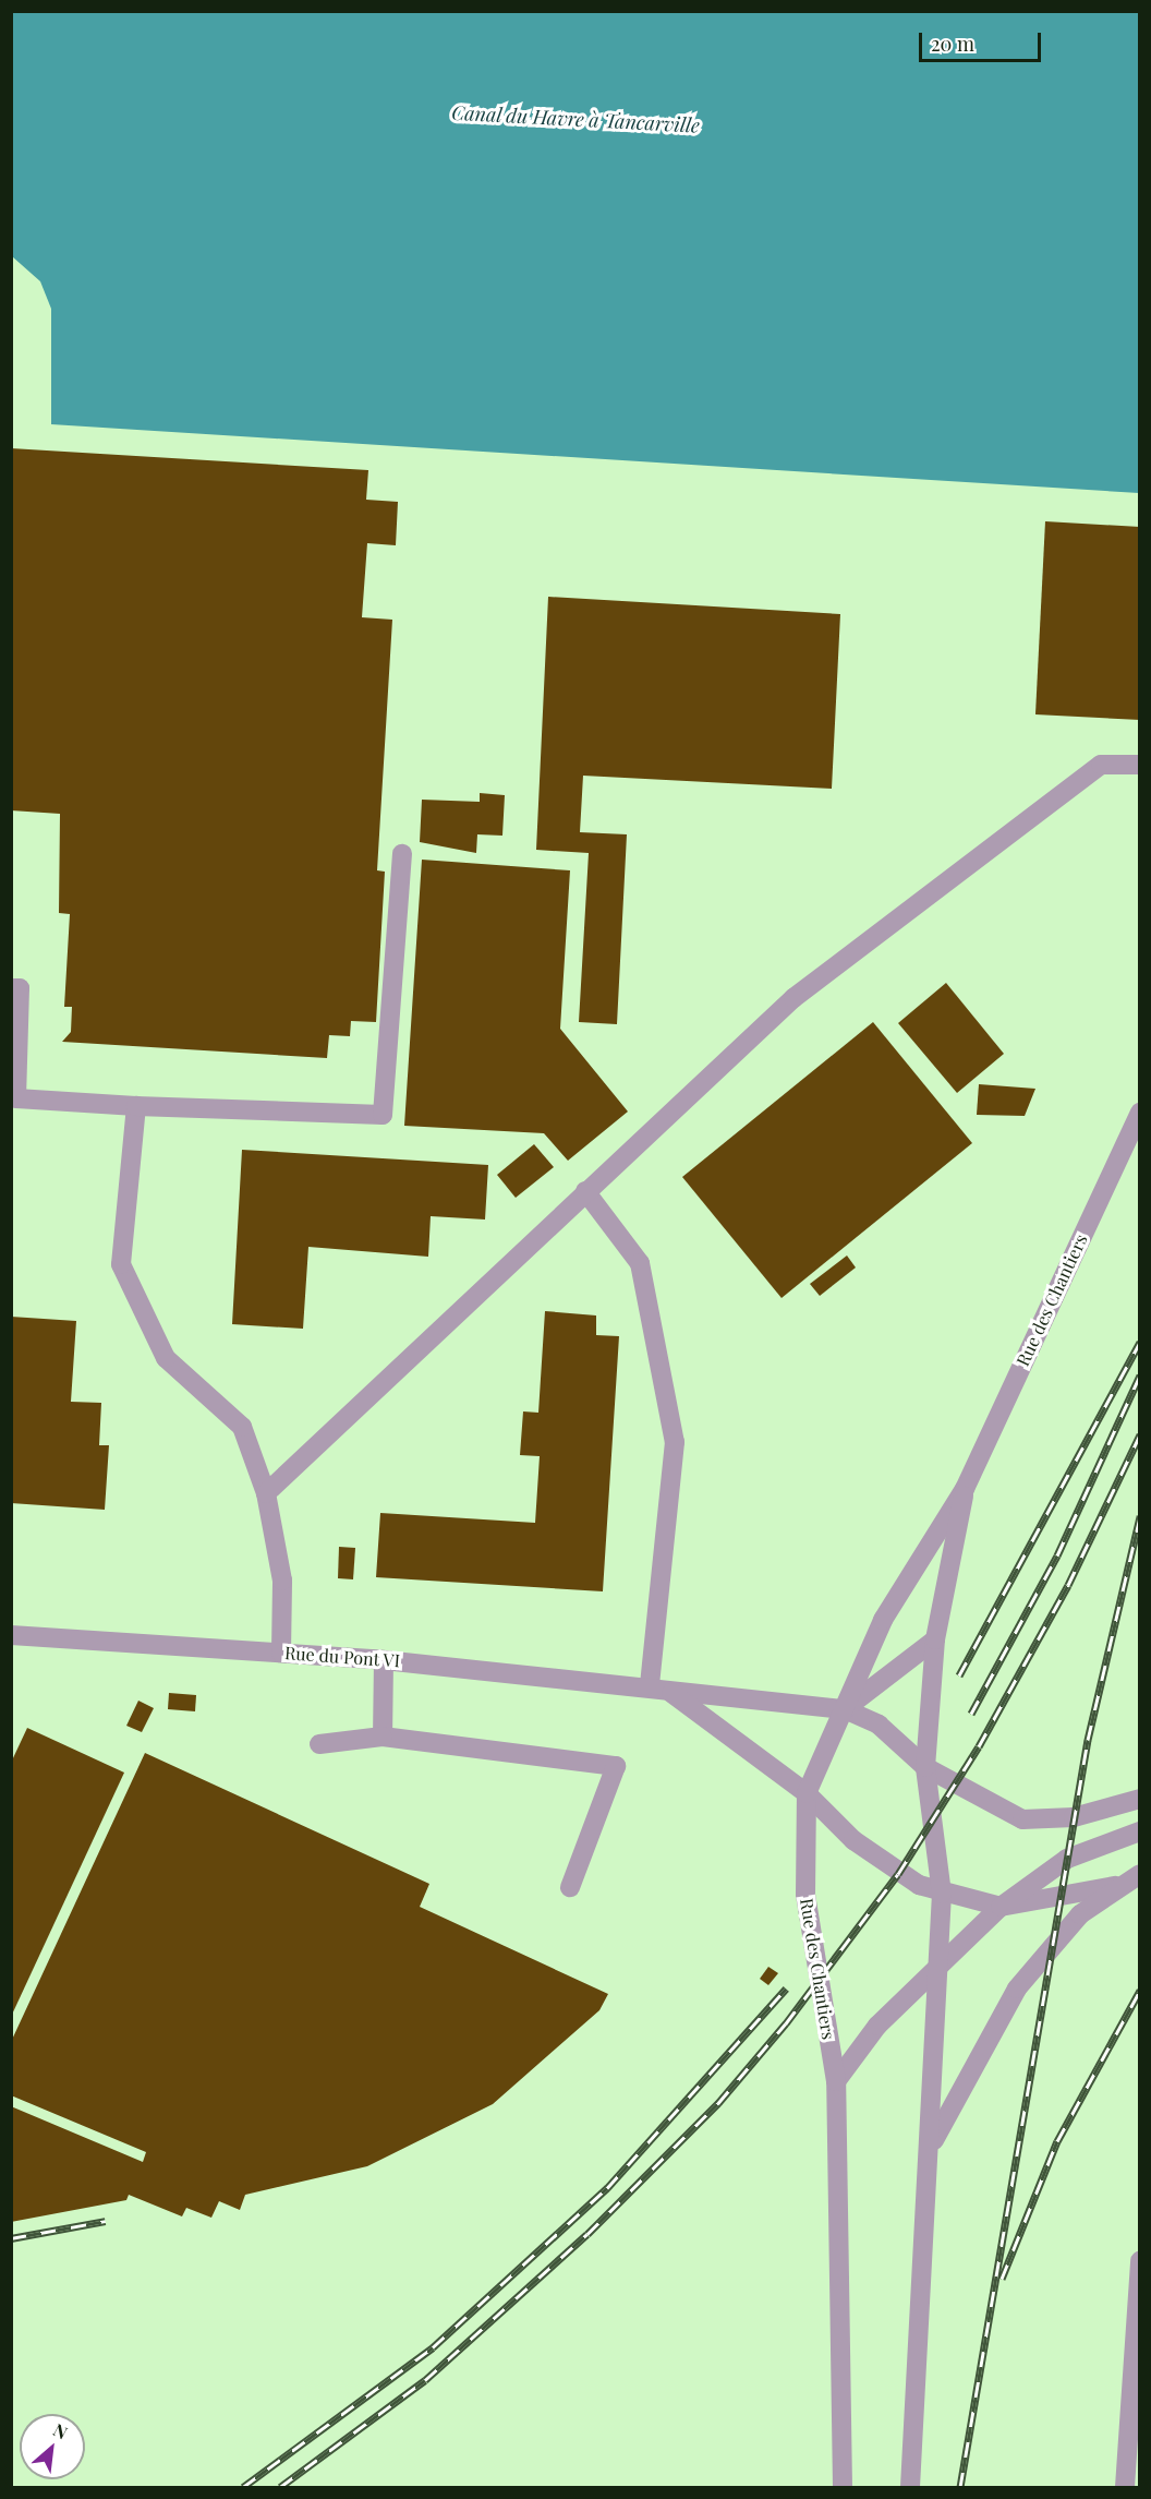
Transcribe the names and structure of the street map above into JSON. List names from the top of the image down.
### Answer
{
  "streets": {
    "street": ["Rue des Chantiers", "Rue du Pont VI"]
  },
  "water": ["Canal du Havre à Tancarville"],
  "scale_bar": "20 m",
  "north": "top right"
}
